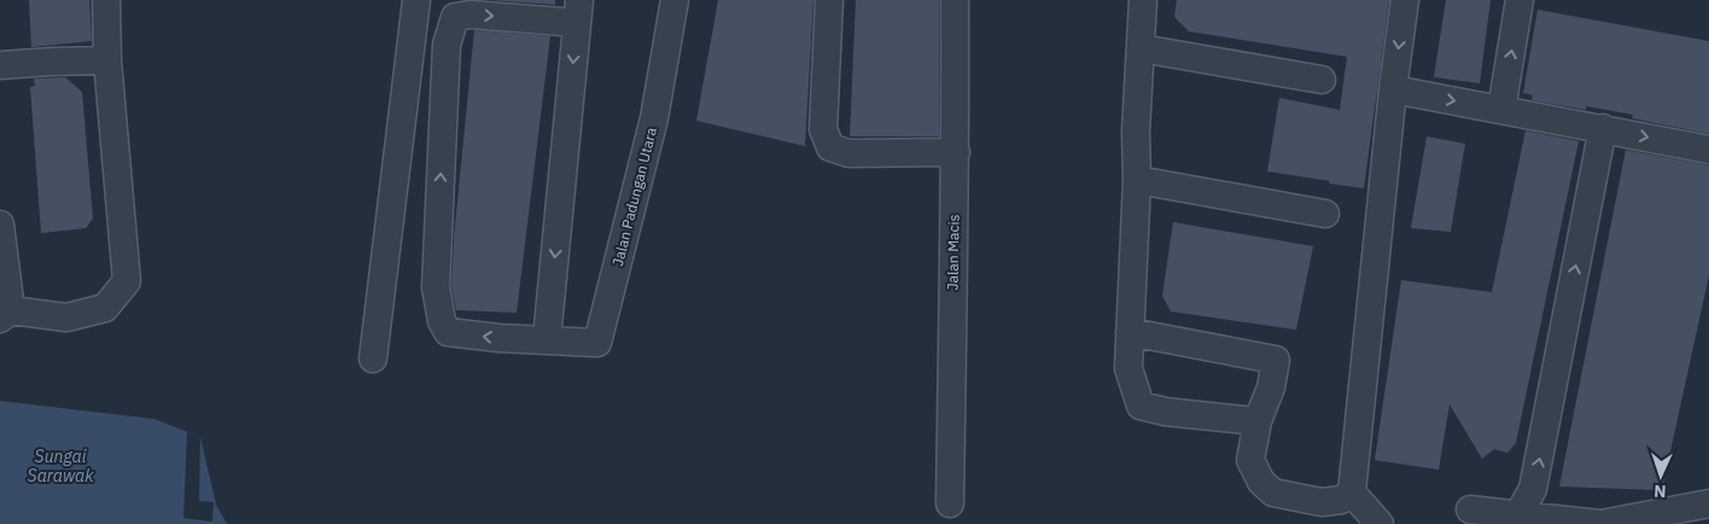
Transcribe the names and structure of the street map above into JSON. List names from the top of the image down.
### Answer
{
  "streets": {
    "street": ["Jalan Padungan Utara", "Jalan Macis"]
  },
  "water": ["Sungai Sarawak"],
  "north": "bottom"
}
